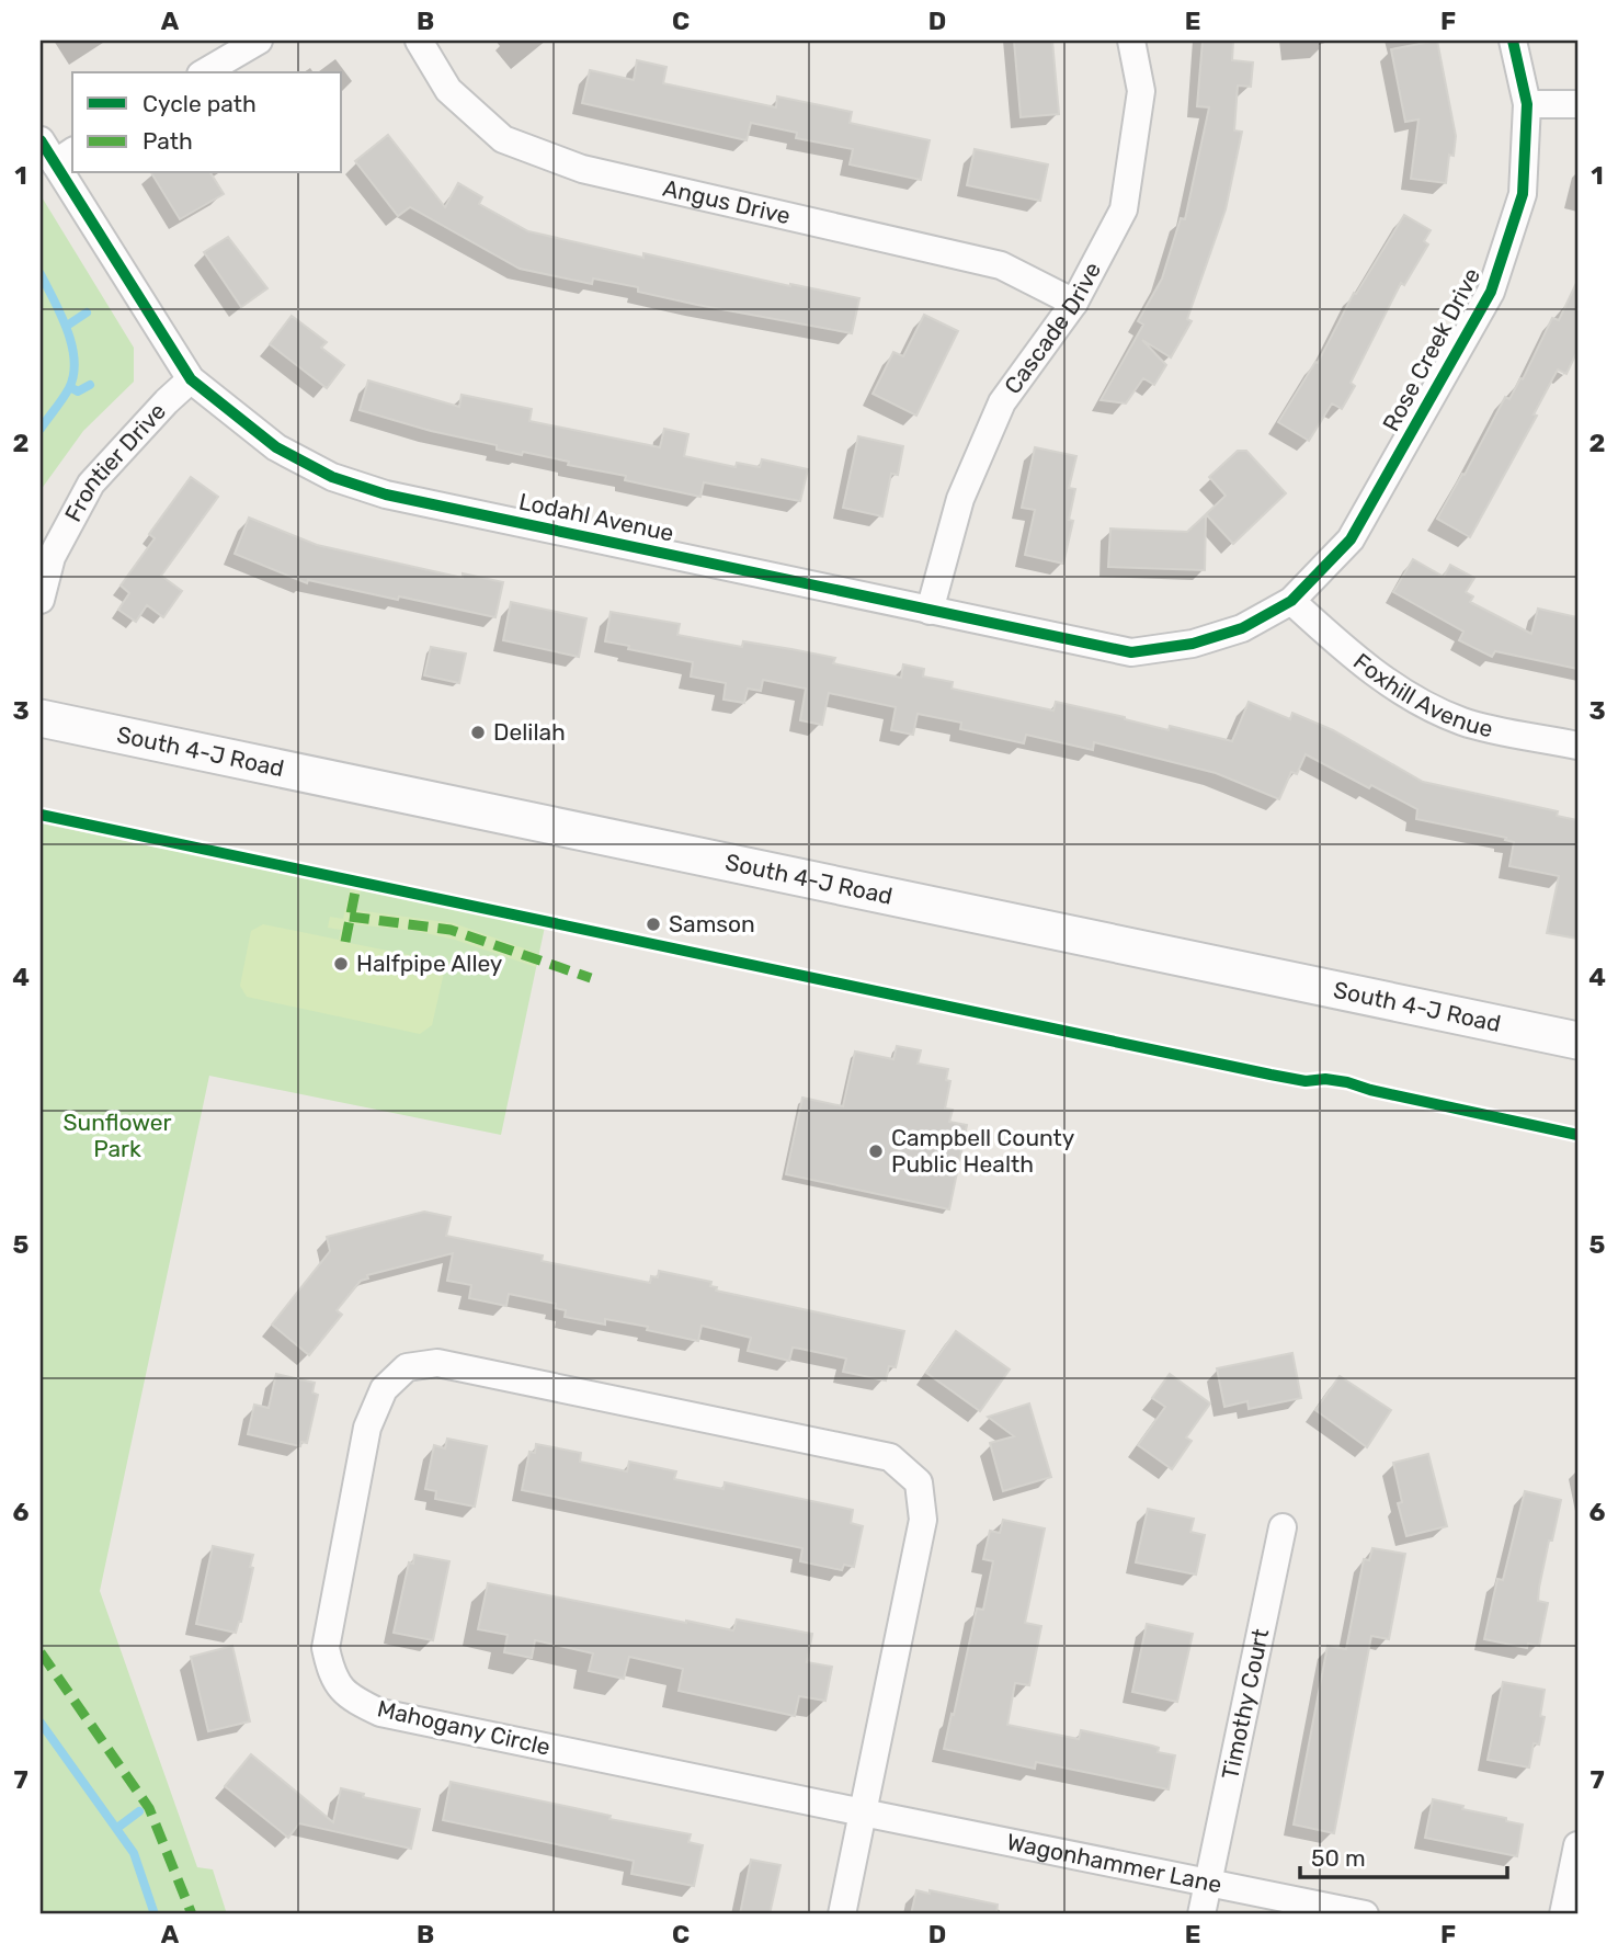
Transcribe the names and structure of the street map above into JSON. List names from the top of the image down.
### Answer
{
  "streets": {
    "main road": ["South 4-J Road"],
    "street": [
      "Angus Drive",
      "Cascade Drive",
      "Rose Creek Drive",
      "Frontier Drive",
      "Lodahl Avenue",
      "Foxhill Avenue",
      "Timothy Court",
      "Mahogany Circle",
      "Wagonhammer Lane"
    ]
  },
  "crossings": [
    ["Angus Drive", "Cascade Drive"],
    ["Cascade Drive", "Lodahl Avenue"],
    ["Rose Creek Drive", "Lodahl Avenue"],
    ["Rose Creek Drive", "Foxhill Avenue"],
    ["Frontier Drive", "Lodahl Avenue"],
    ["Lodahl Avenue", "Foxhill Avenue"],
    ["Timothy Court", "Wagonhammer Lane"],
    ["Mahogany Circle", "Wagonhammer Lane"]
  ],
  "parks": ["Sunflower Park"],
  "places": [
    "Delilah",
    "Samson",
    "Halfpipe Alley",
    "Campbell County Public Health"
  ],
  "legend": ["Cycle path", "Path"],
  "scale_bar": "50 m",
  "grid": {
    "columns": [
      "A",
      "B",
      "C",
      "D",
      "E",
      "F"
    ],
    "rows": [
      "1",
      "2",
      "3",
      "4",
      "5",
      "6",
      "7"
    ]
  }
}
